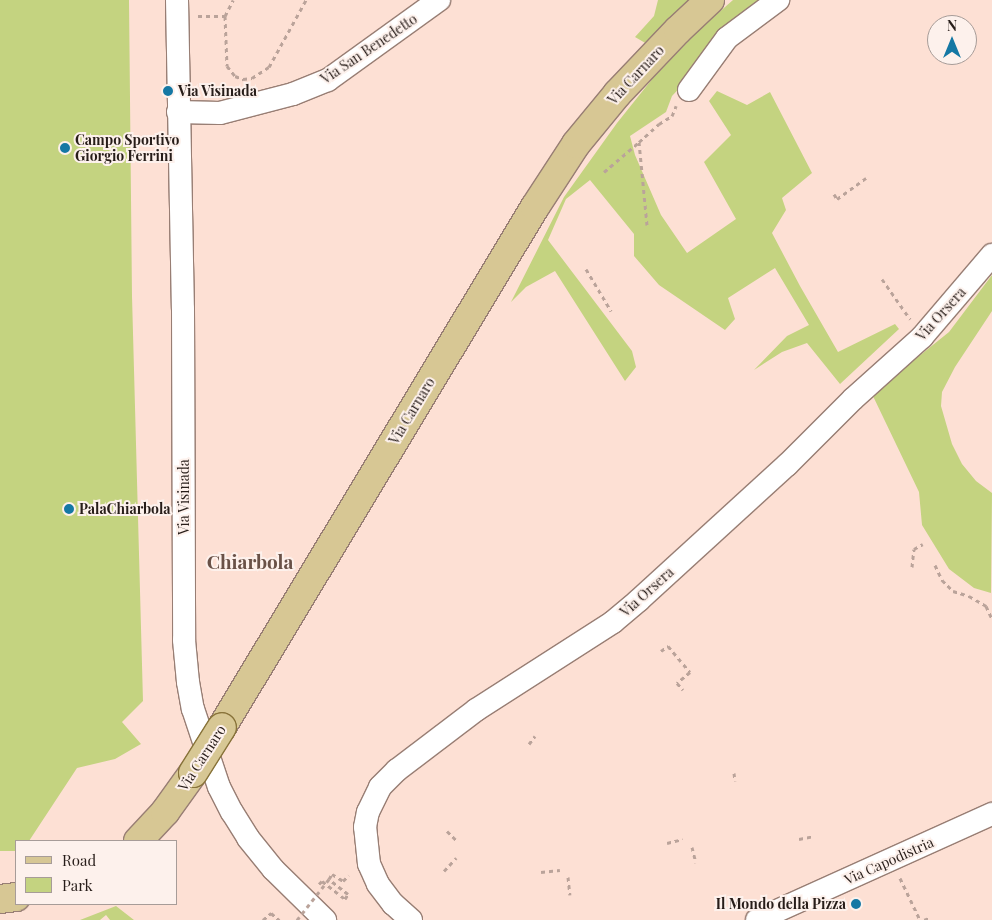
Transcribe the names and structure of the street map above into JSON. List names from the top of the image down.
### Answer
{
  "streets": {
    "main road": ["Via Carnaro"],
    "street": [
      "Via San Benedetto",
      "Via Orsera",
      "Via Visinada",
      "Via Capodistria"
    ]
  },
  "crossings": [
    ["Via San Benedetto", "Via Visinada"]
  ],
  "districts": ["Chiarbola"],
  "places": [
    "Via Visinada",
    "Campo Sportivo Giorgio Ferrini",
    "PalaChiarbola",
    "Il Mondo della Pizza"
  ],
  "legend": ["Road", "Park"],
  "north": "top"
}
